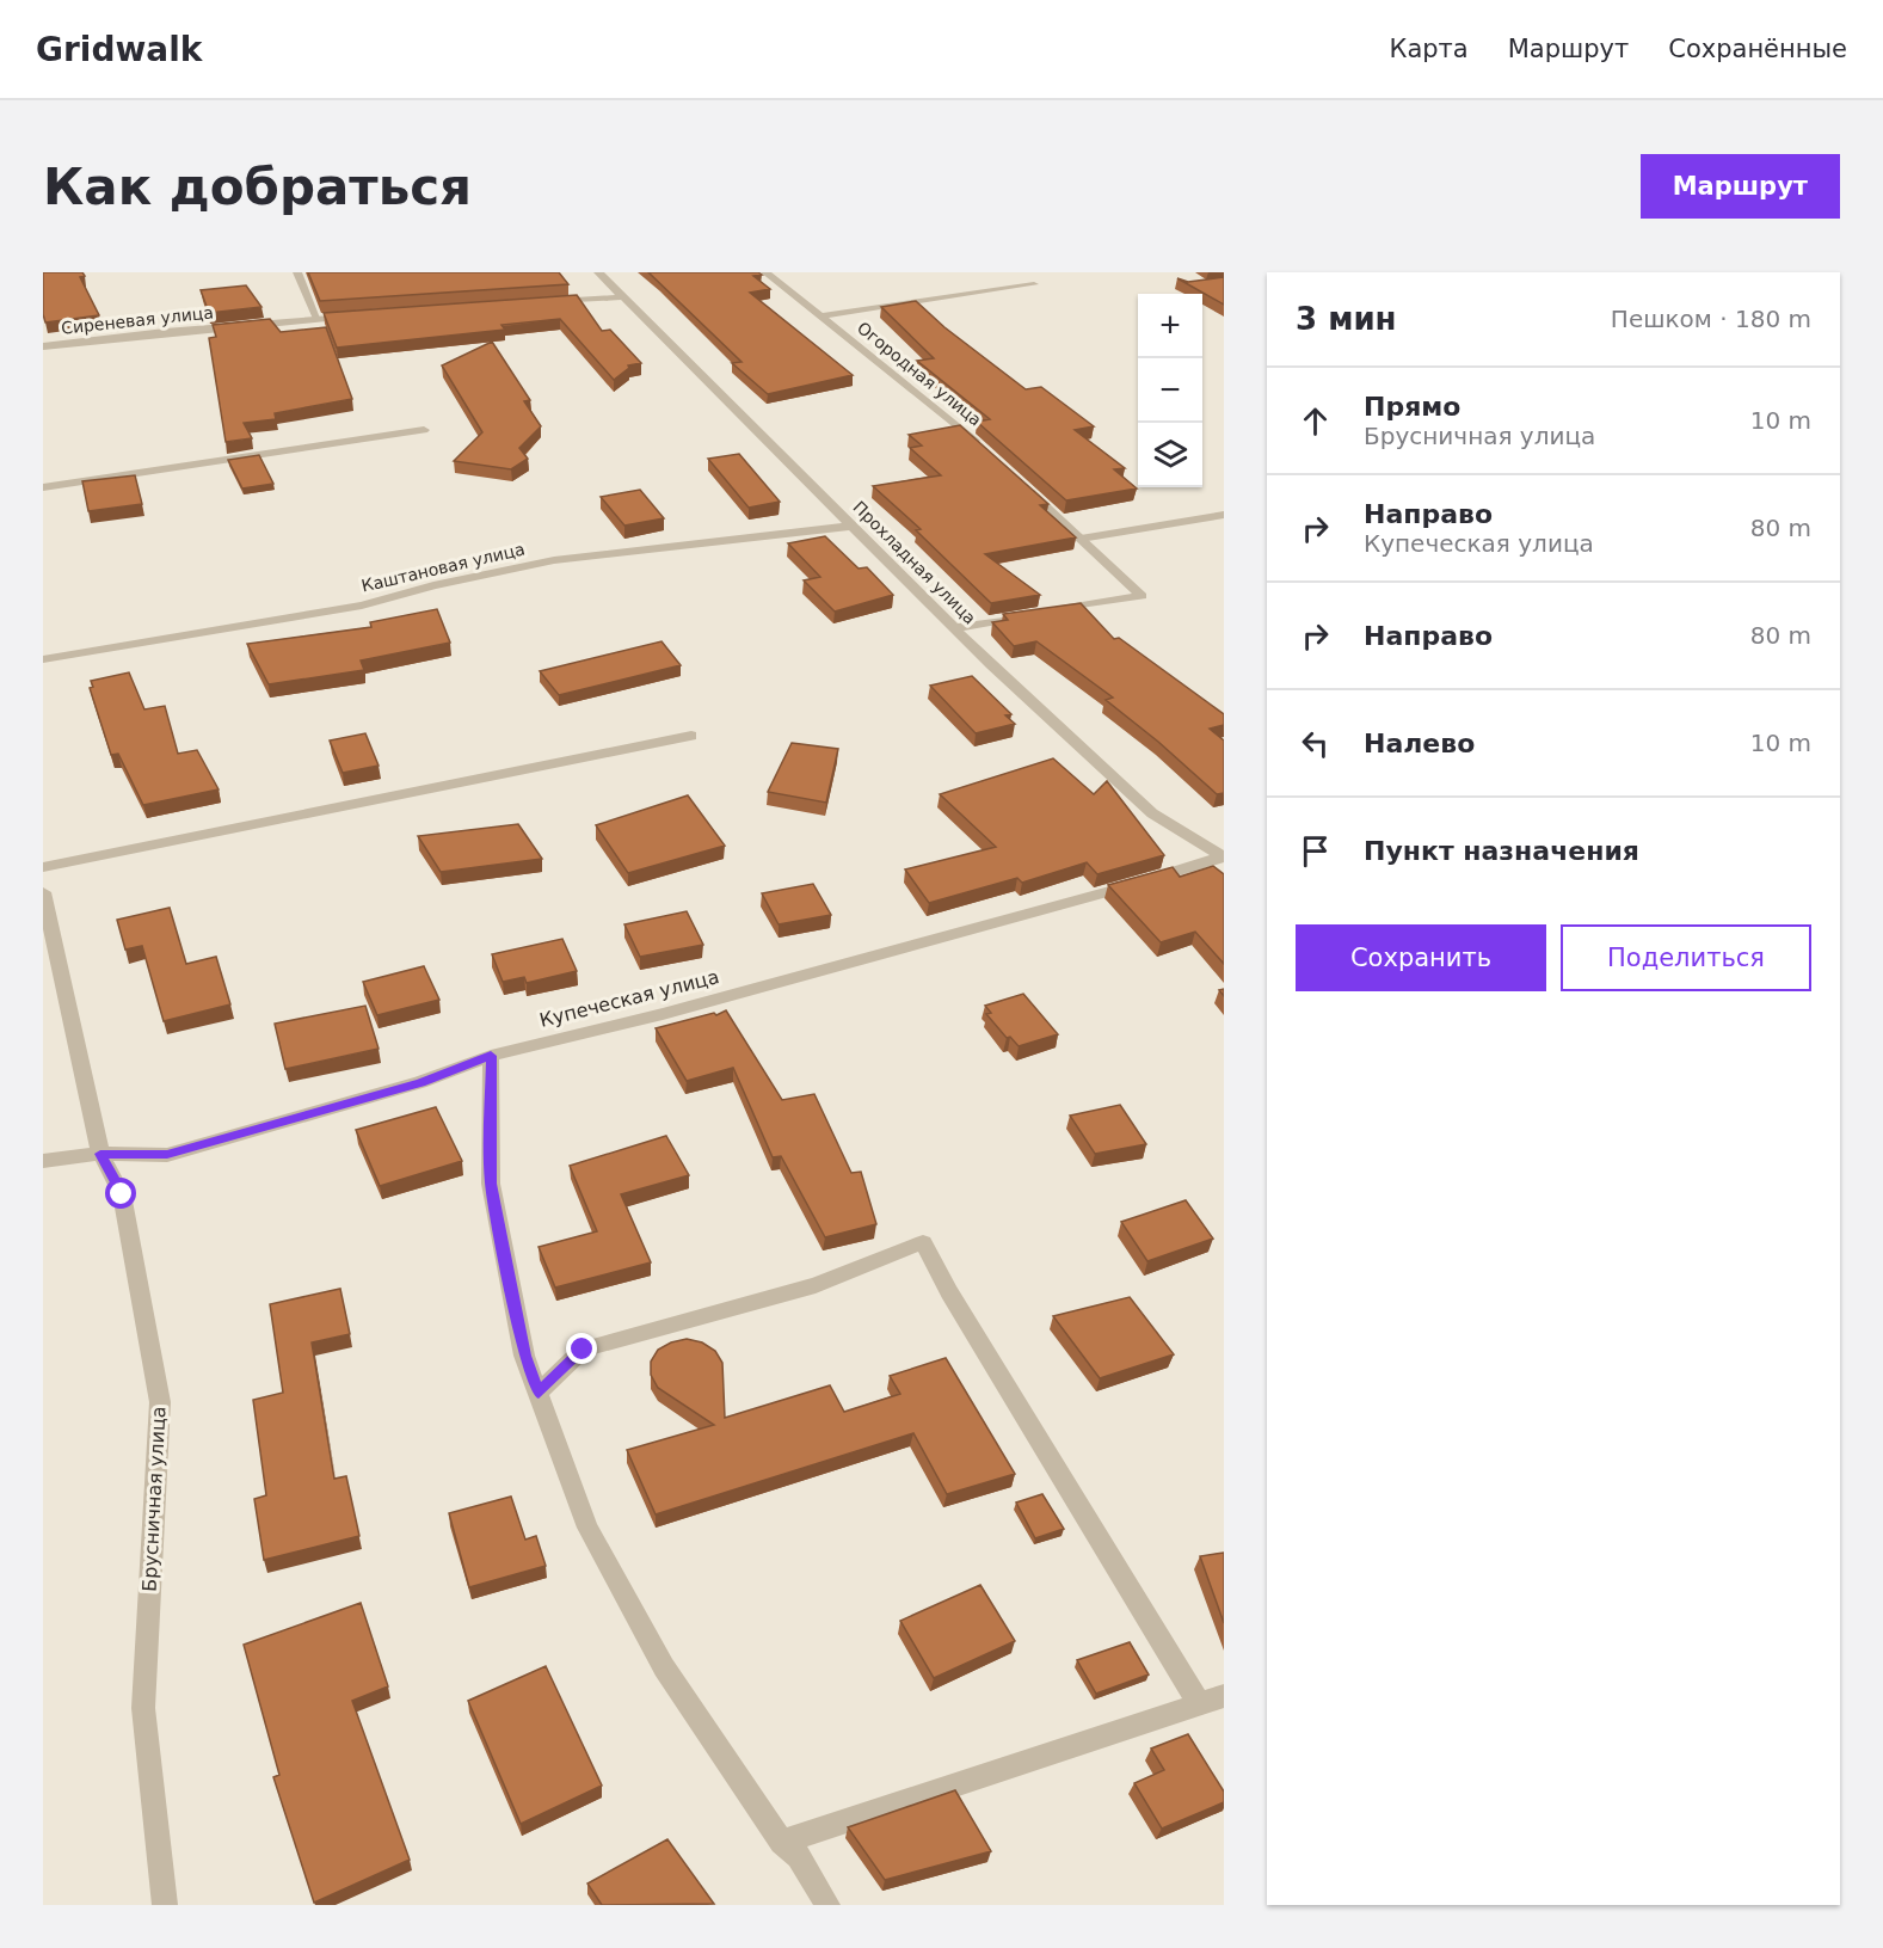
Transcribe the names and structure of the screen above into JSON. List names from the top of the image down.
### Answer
{
  "streets": {
    "street": [
      "Сиреневая улица",
      "Огородная улица",
      "Прохладная улица",
      "Каштановая улица",
      "Купеческая улица",
      "Брусничная улица"
    ]
  },
  "crossings": [
    ["Прохладная улица", "Каштановая улица"],
    ["Прохладная улица", "Купеческая улица"],
    ["Купеческая улица", "Брусничная улица"]
  ],
  "page": {
    "header": "Gridwalk",
    "nav": ["Карта", "Маршрут", "Сохранённые"],
    "buttons": [
      "Маршрут",
      ["Сохранить", "Поделиться"]
    ],
    "title": "Как добраться",
    "heading": ["3 мин", "Пешком · 180 m"],
    "map_buttons": ["+", "−"],
    "list": [
      ["Прямо", "Брусничная улица", "10 m"],
      ["Направо", "Купеческая улица", "80 m"],
      ["Направо", "80 m"],
      ["Налево", "10 m"],
      "Пункт назначения"
    ]
  }
}
